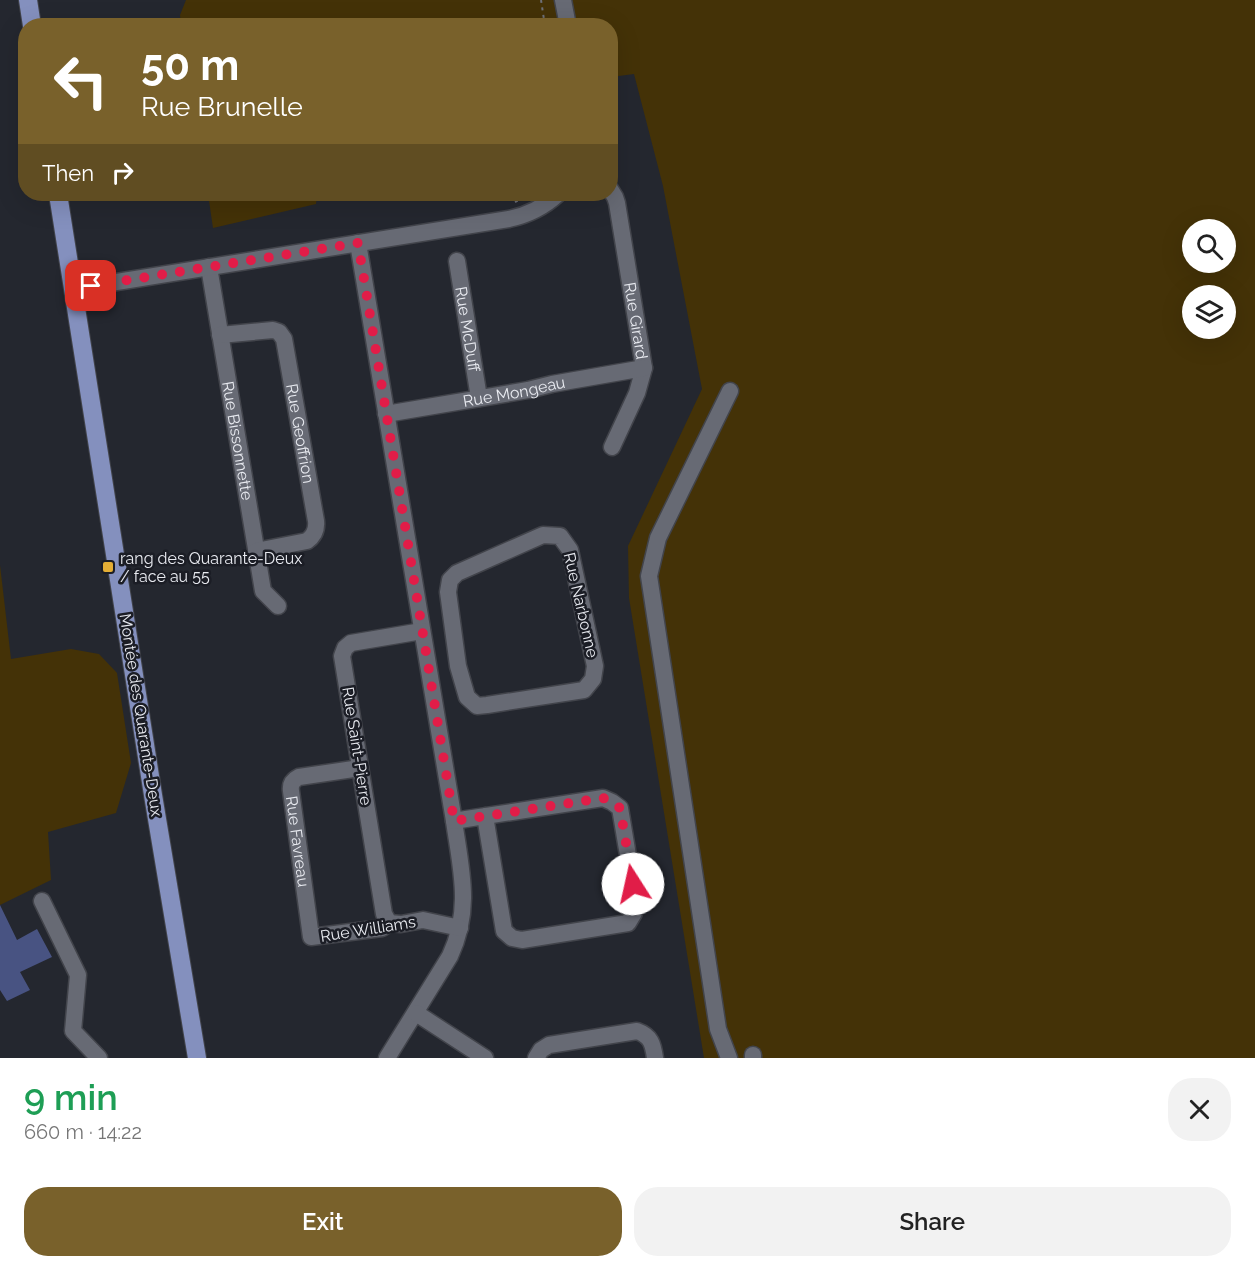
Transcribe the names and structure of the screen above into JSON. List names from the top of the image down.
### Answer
{
  "streets": {
    "main road": ["Montée des Quarante-Deux"],
    "street": [
      "Rue Girard",
      "Rue McDuff",
      "Rue Mongeau",
      "Rue Geoffrion",
      "Rue Bissonnette",
      "Rue Narbonne",
      "Rue Saint-Pierre",
      "Rue Favreau",
      "Rue Williams"
    ]
  },
  "crossings": [
    ["Rue Girard", "Rue Mongeau"],
    ["Rue McDuff", "Rue Mongeau"],
    ["Rue Geoffrion", "Rue Bissonnette"],
    ["Rue Saint-Pierre", "Rue Favreau"],
    ["Rue Saint-Pierre", "Rue Williams"],
    ["Rue Favreau", "Rue Williams"]
  ],
  "places": {
    "transit": ["rang des Quarante-Deux / face au 55"]
  },
  "page": {
    "turn": ["50 m", "Rue Brunelle"],
    "then": "Then",
    "heading": ["9 min", "660 m · 14:22"],
    "buttons": ["Exit", "Share"]
  }
}
